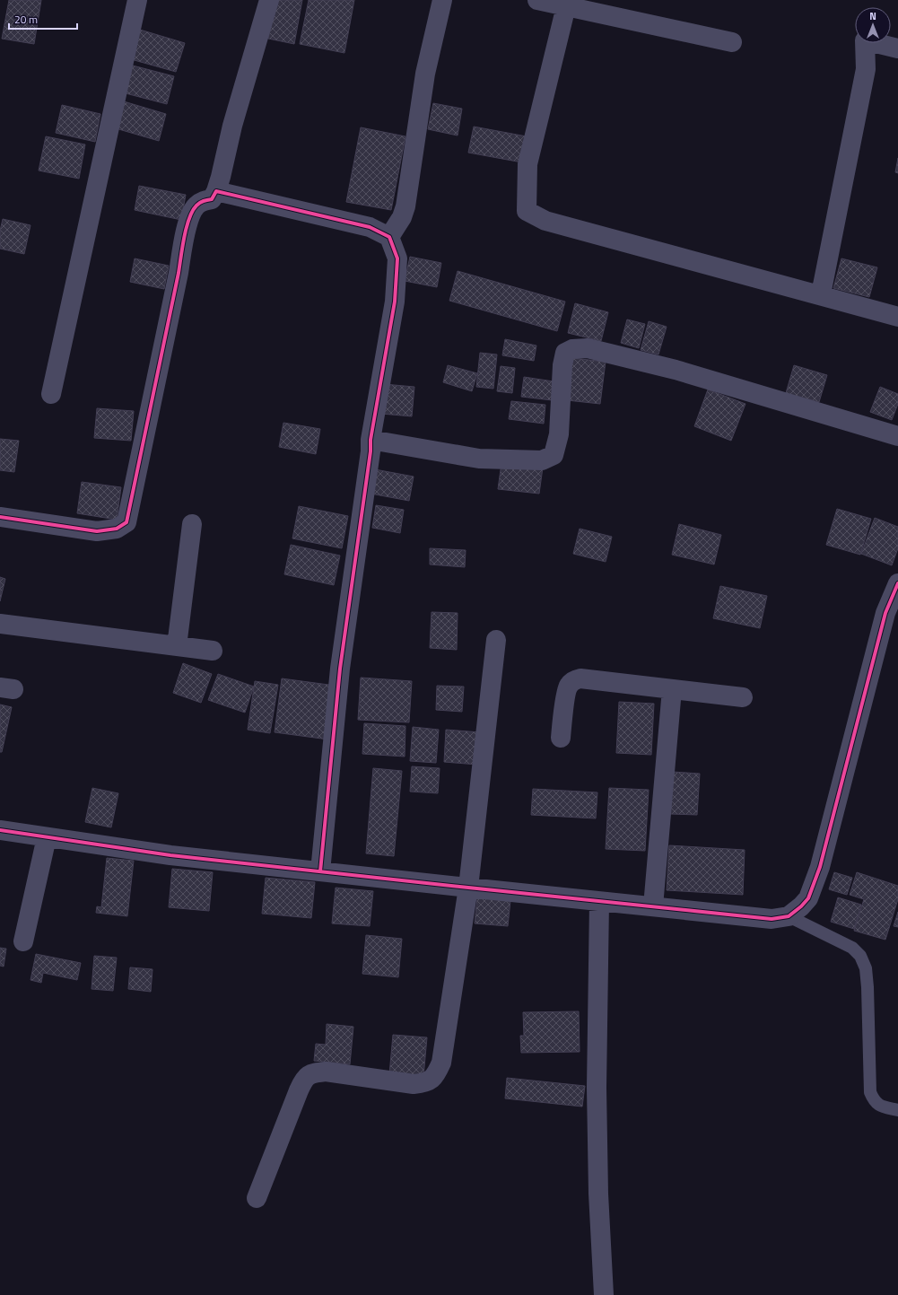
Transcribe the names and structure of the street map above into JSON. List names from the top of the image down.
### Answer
{
  "scale_bar": "20 m",
  "north": "top"
}
